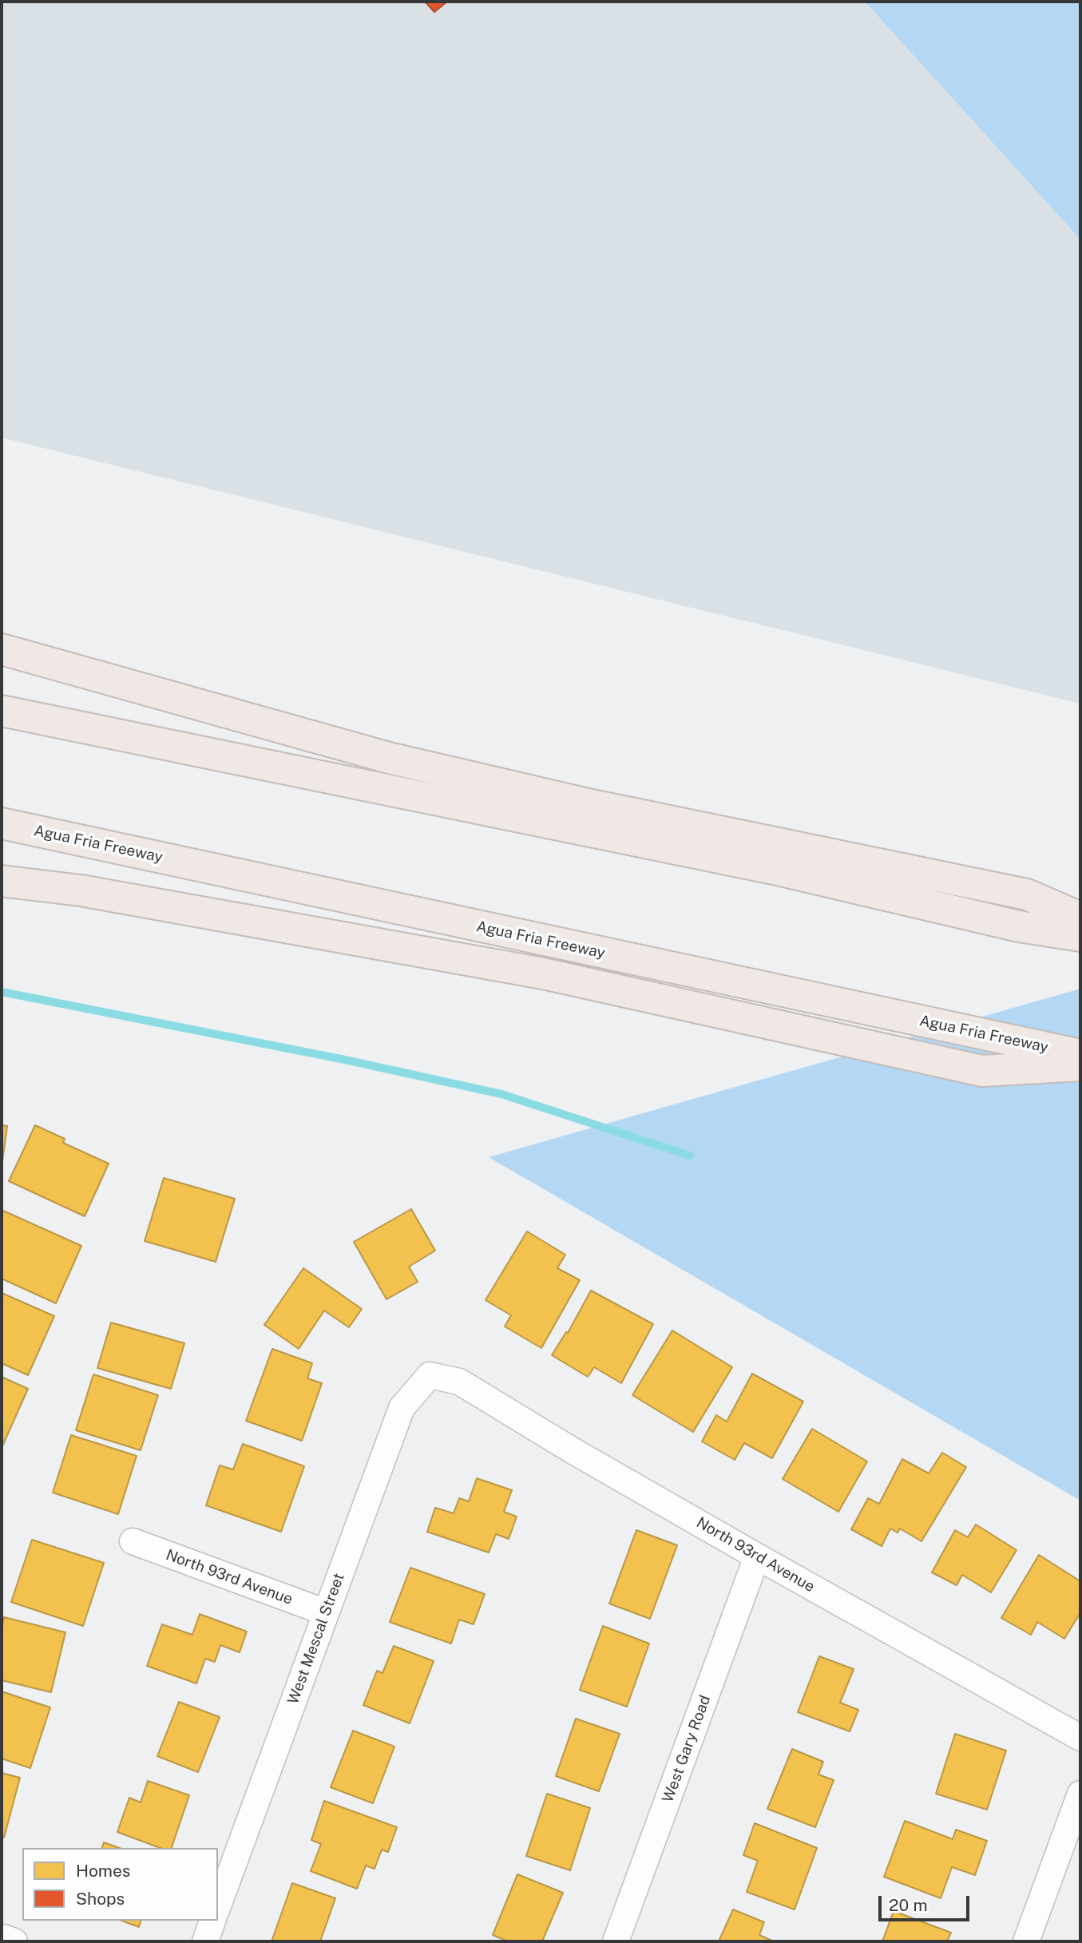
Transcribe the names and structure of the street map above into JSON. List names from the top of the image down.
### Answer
{
  "streets": {
    "highway": ["Agua Fria Freeway"],
    "street": ["North 93rd Avenue", "West Mescal Street", "West Gary Road"]
  },
  "crossings": [
    ["North 93rd Avenue", "West Mescal Street"],
    ["North 93rd Avenue", "West Gary Road"]
  ],
  "legend": ["Homes", "Shops"],
  "scale_bar": "20 m"
}
